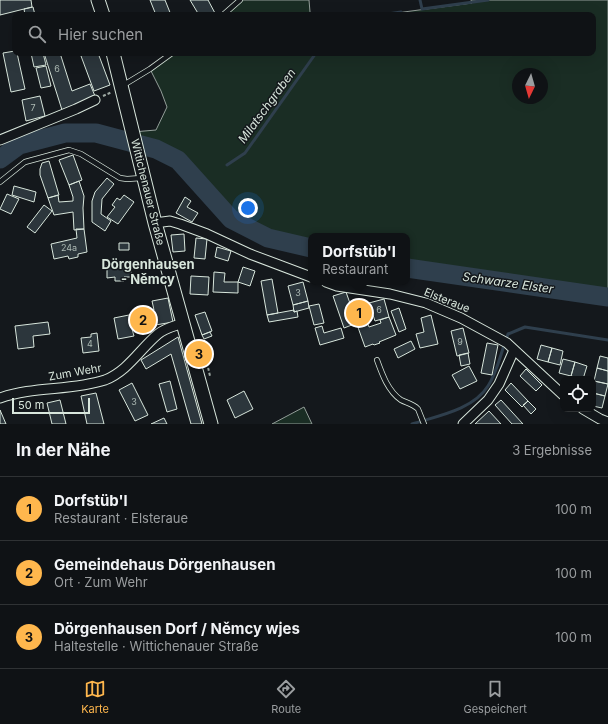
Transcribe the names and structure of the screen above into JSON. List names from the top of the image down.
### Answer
{
  "streets": {
    "main road": ["Wittichenauer Straße"],
    "street": ["Elsteraue", "Zum Wehr"]
  },
  "crossings": [
    ["Wittichenauer Straße", "Zum Wehr"]
  ],
  "districts": ["Dörgenhausen - Němcy"],
  "water": ["Milatschgraben", "Schwarze Elster"],
  "house_numbers": [
    "6",
    "7",
    "24a",
    "3",
    "6",
    "9",
    "4",
    "3"
  ],
  "scale_bar": "50 m",
  "north": "bottom",
  "page": {
    "search": "Hier suchen",
    "popup": ["Dorfstüb'l", "Restaurant"],
    "pins": ["1", "2", "3"],
    "scale": "50 m",
    "heading": ["In der Nähe", "3 Ergebnisse"],
    "list": [
      {
        "mark": "1",
        "name": "Dorfstüb'l",
        "note": "Restaurant · Elsteraue",
        "value": "100 m"
      },
      {
        "mark": "2",
        "name": "Gemeindehaus Dörgenhausen",
        "note": "Ort · Zum Wehr",
        "value": "100 m"
      },
      {
        "mark": "3",
        "name": "Dörgenhausen Dorf / Němcy wjes",
        "note": "Haltestelle · Wittichenauer Straße",
        "value": "100 m"
      }
    ],
    "nav": ["Karte", "Route", "Gespeichert"]
  }
}
